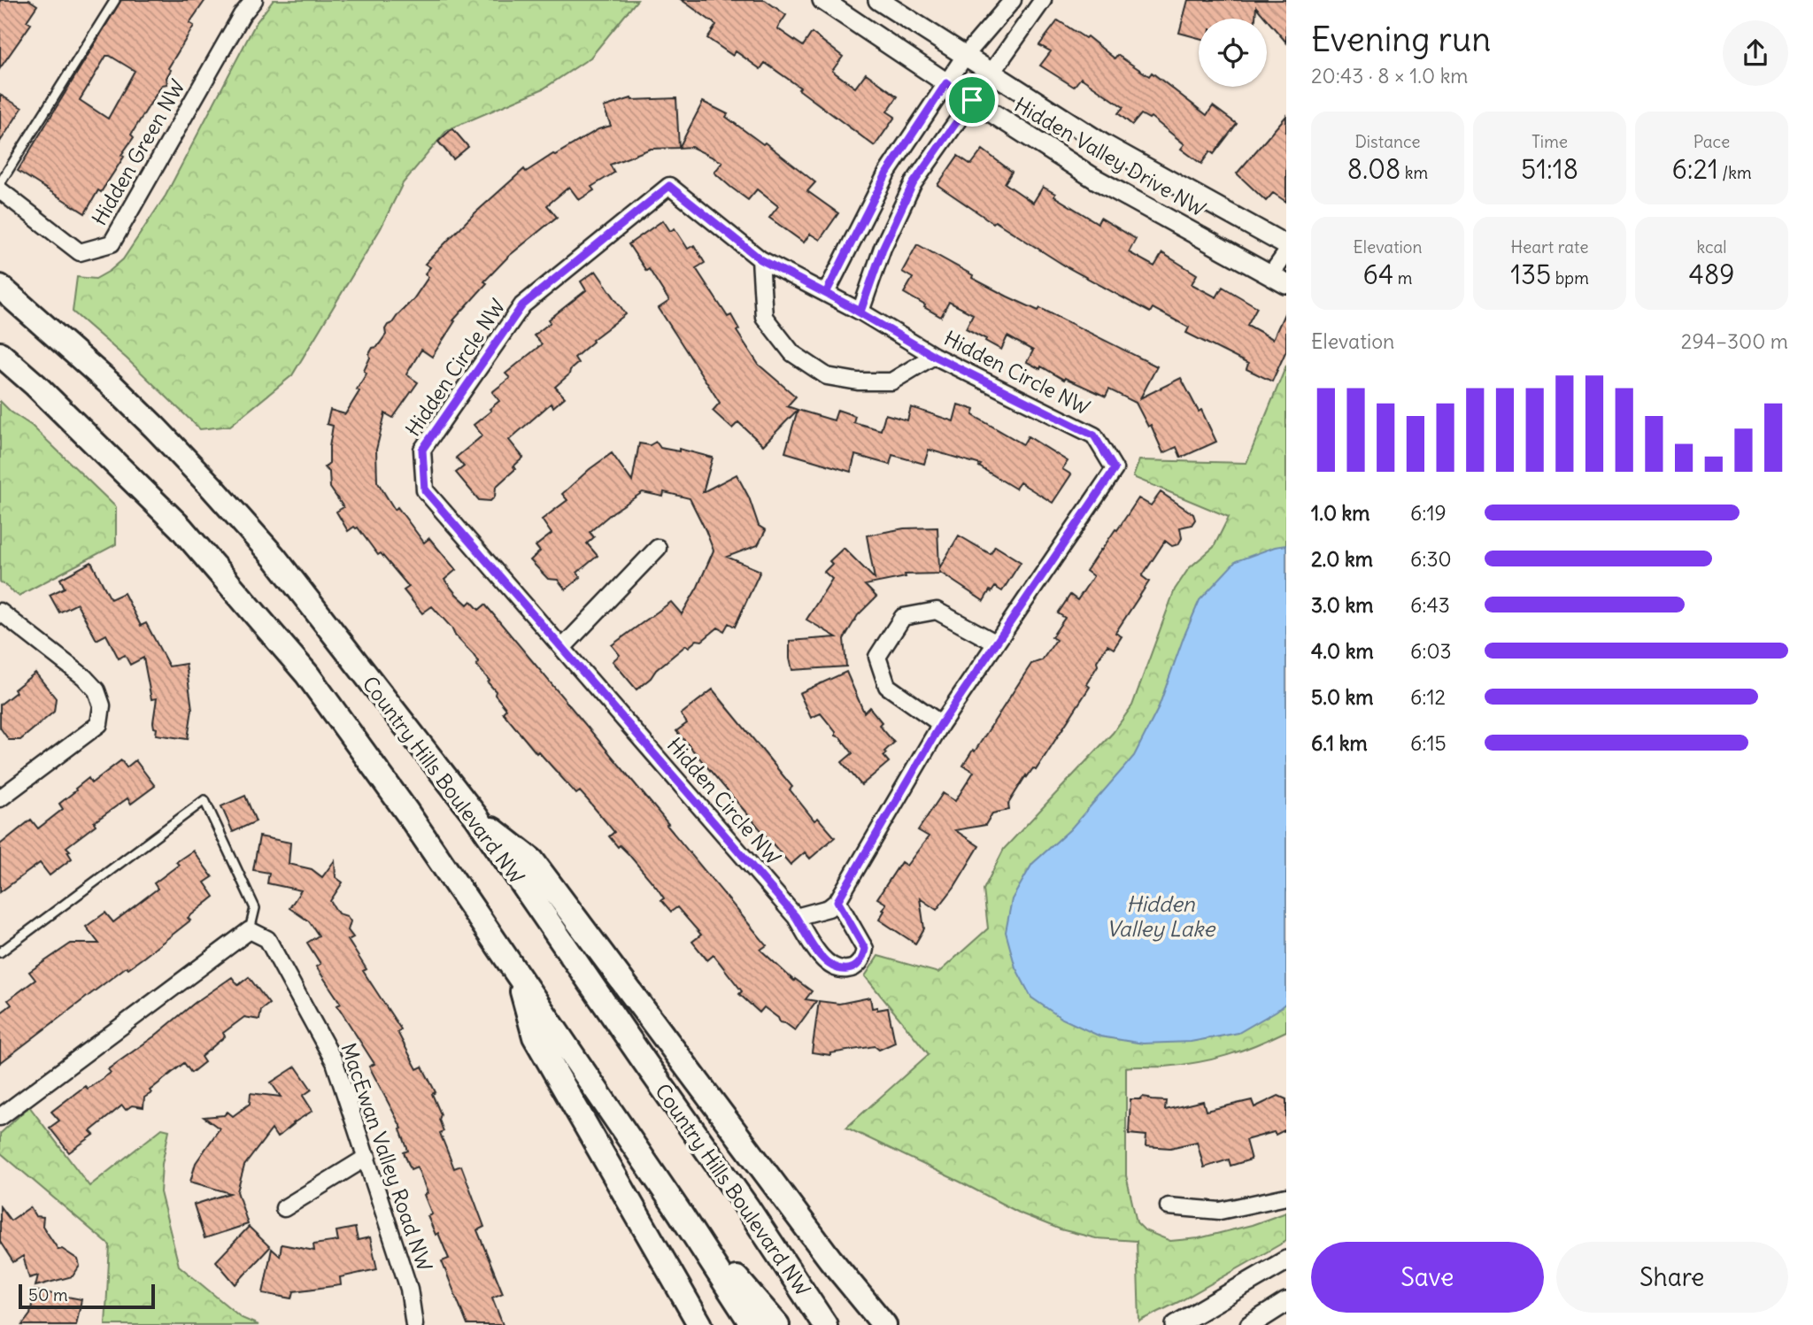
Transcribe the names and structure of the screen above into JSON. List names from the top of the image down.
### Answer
{
  "streets": {
    "main road": ["Country Hills Boulevard NW"],
    "street": [
      "Hidden Green NW",
      "Hidden Valley Drive NW",
      "Hidden Circle NW",
      "MacEwan Valley Road NW"
    ]
  },
  "water": ["Hidden Valley Lake"],
  "scale_bar": "50 m",
  "page": {
    "heading": ["Evening run", "20:43 · 8 × 1.0 km"],
    "stats": [
      ["Distance", "8.08 km"],
      ["Time", "51:18"],
      ["Pace", "6:21 /km"],
      ["Elevation", "64 m"],
      ["Heart rate", "135 bpm"],
      ["kcal", "489"]
    ],
    "chart": ["Elevation", "294–300 m"],
    "list": [
      {
        "name": "1.0 km",
        "note": "6:19"
      },
      {
        "name": "2.0 km",
        "note": "6:30"
      },
      {
        "name": "3.0 km",
        "note": "6:43"
      },
      {
        "name": "4.0 km",
        "note": "6:03"
      },
      {
        "name": "5.0 km",
        "note": "6:12"
      },
      {
        "name": "6.1 km",
        "note": "6:15"
      }
    ],
    "buttons": ["Save", "Share"],
    "scale": "50 m"
  }
}
